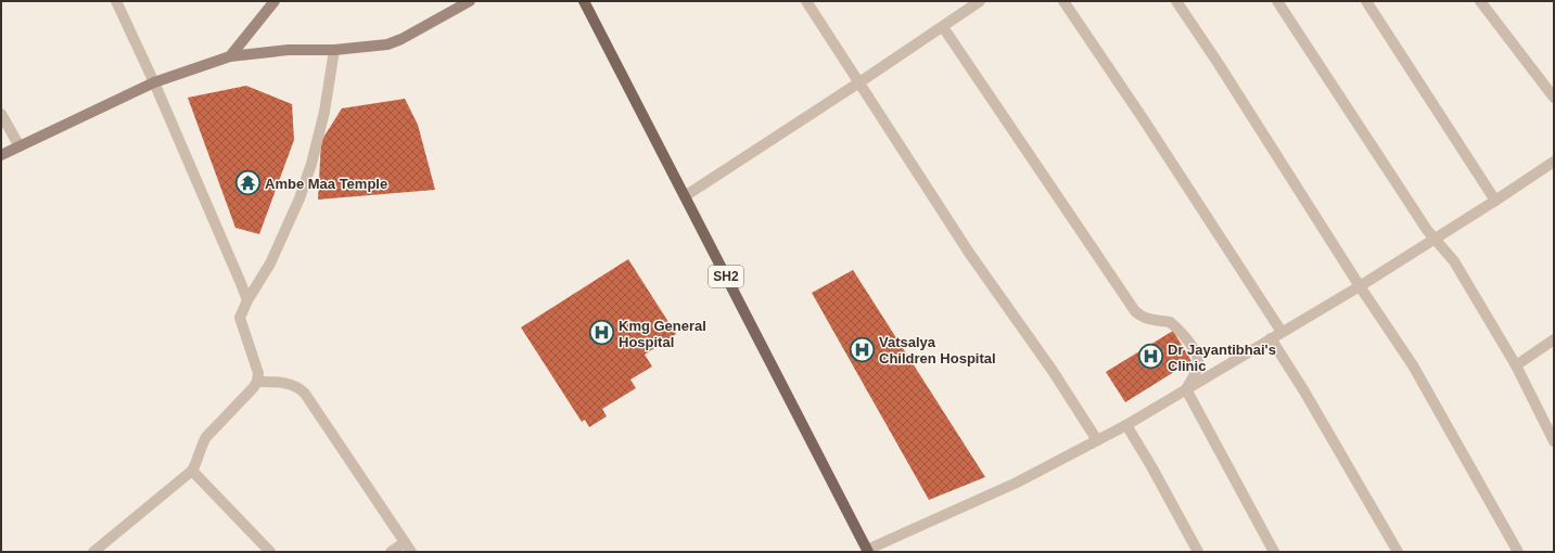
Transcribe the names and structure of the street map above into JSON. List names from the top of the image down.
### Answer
{
  "streets": {
    "main road": ["SH2"]
  },
  "places": {
    "temple": ["Ambe Maa Temple"],
    "hospital": ["Kmg General Hospital", "Vatsalya Children Hospital", "Dr Jayantibhai's Clinic"]
  }
}
